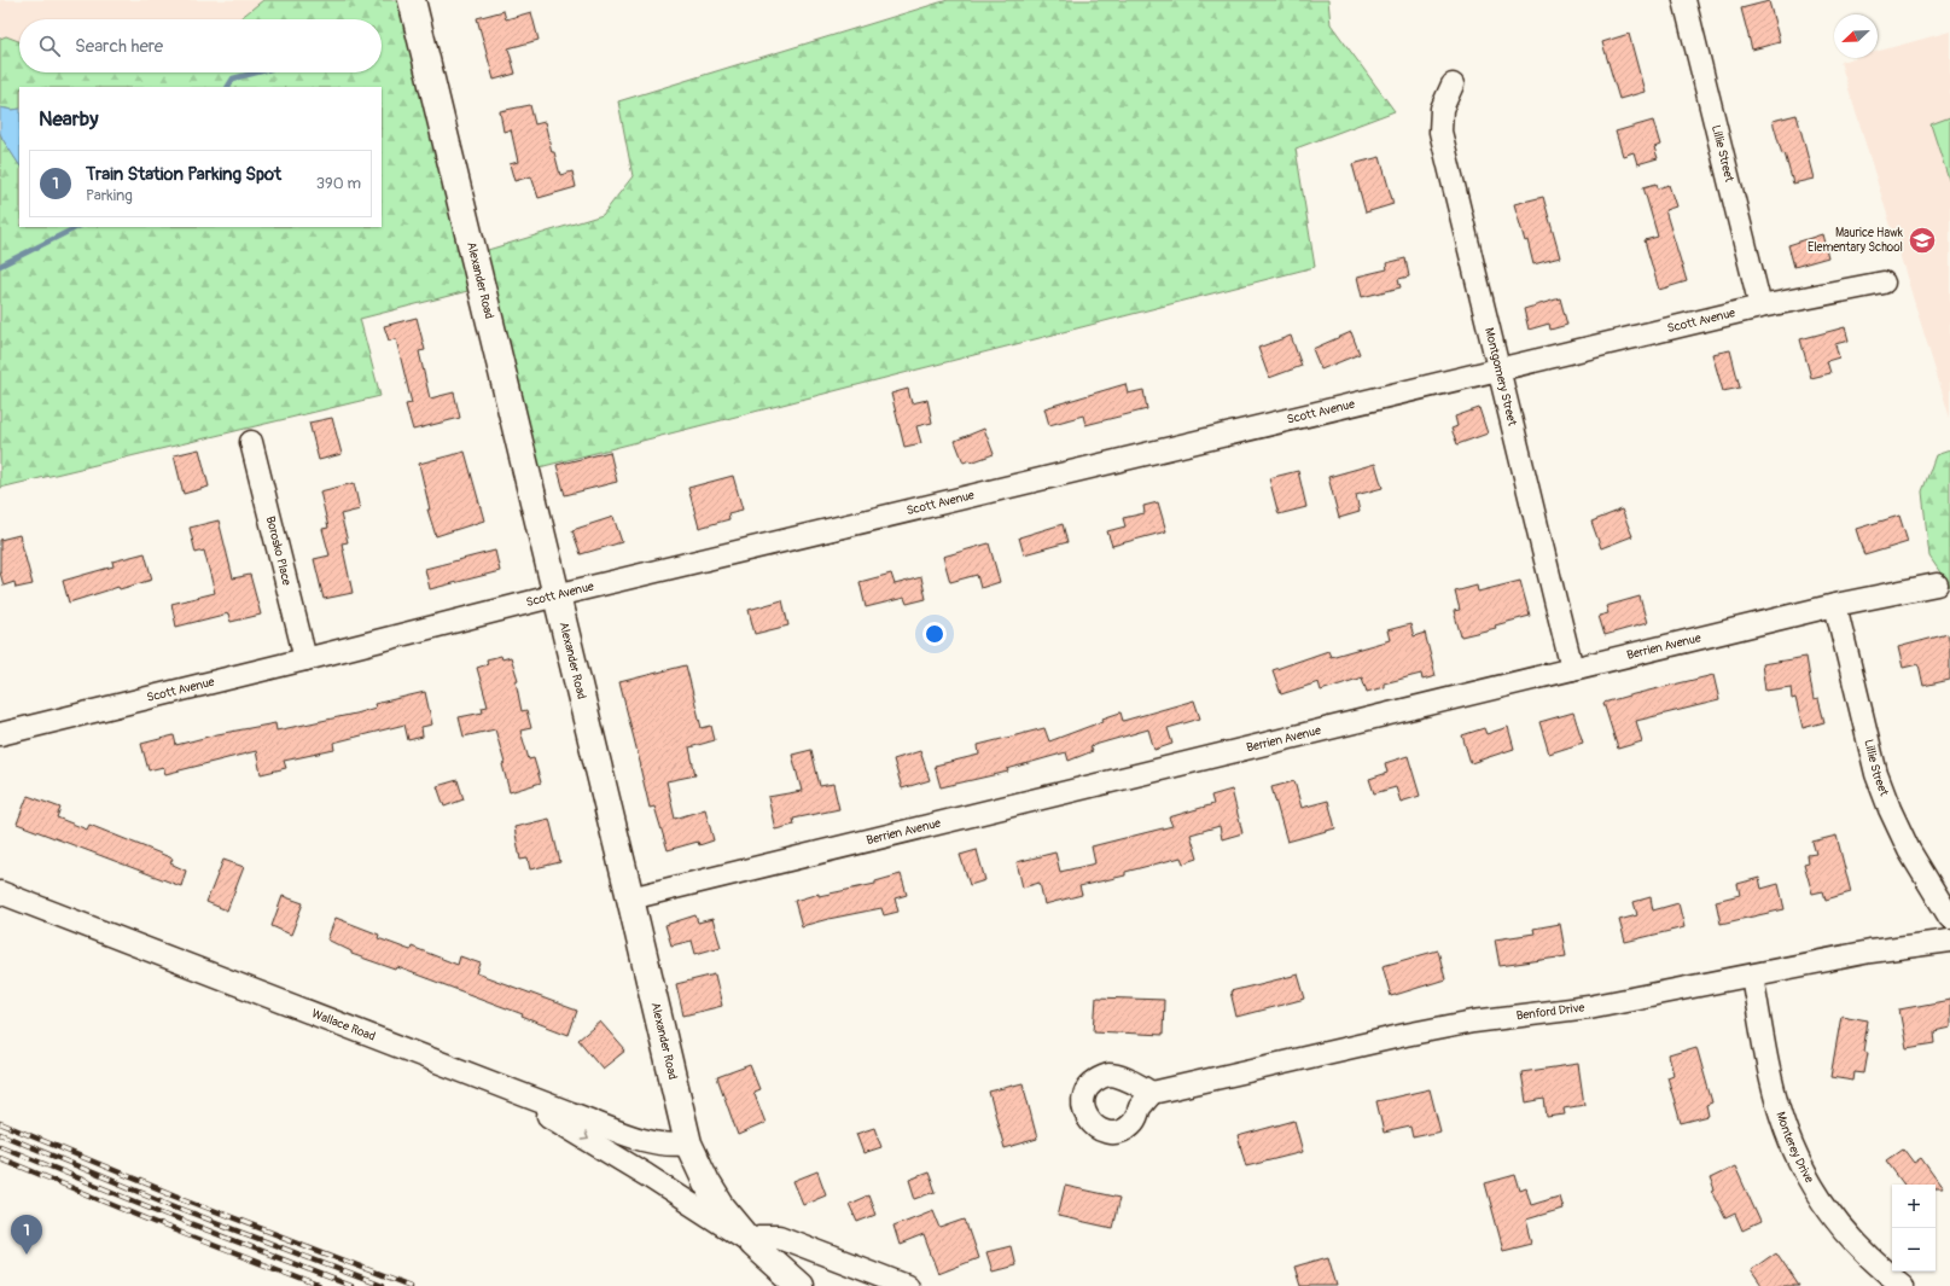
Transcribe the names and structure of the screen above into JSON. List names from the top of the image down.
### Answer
{
  "streets": {
    "street": [
      "Lillie Street",
      "Alexander Road",
      "Scott Avenue",
      "Montgomery Street",
      "Borosko Place",
      "Berrien Avenue",
      "Benford Drive",
      "Wallace Road",
      "Monterey Drive"
    ]
  },
  "crossings": [
    ["Lillie Street", "Scott Avenue"],
    ["Lillie Street", "Berrien Avenue"],
    ["Alexander Road", "Scott Avenue"],
    ["Alexander Road", "Berrien Avenue"],
    ["Alexander Road", "Wallace Road"],
    ["Scott Avenue", "Montgomery Street"],
    ["Scott Avenue", "Borosko Place"],
    ["Montgomery Street", "Berrien Avenue"],
    ["Benford Drive", "Monterey Drive"]
  ],
  "places": {
    "school or university": ["Maurice Hawk Elementary School"]
  },
  "north": "bottom left",
  "page": {
    "search": "Search here",
    "heading": "Nearby",
    "list": [
      {
        "mark": "1",
        "name": "Train Station Parking Spot",
        "note": "Parking",
        "value": "390 m"
      }
    ],
    "map_buttons": ["+", "−"],
    "pins": "1"
  }
}
